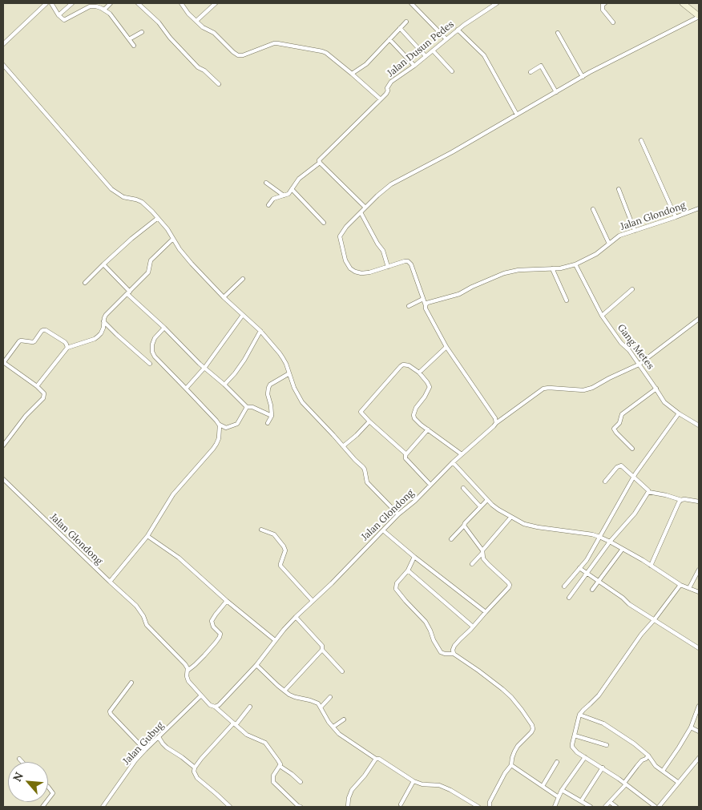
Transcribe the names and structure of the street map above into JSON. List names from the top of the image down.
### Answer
{
  "streets": {
    "street": [
      "Jalan Dusun Pedes",
      "Jalan Glondong",
      "Gang Metes",
      "Jalan Gubug"
    ]
  },
  "crossings": [
    ["Jalan Glondong", "Gang Metes"],
    ["Jalan Glondong", "Jalan Gubug"]
  ],
  "north": "top left"
}
